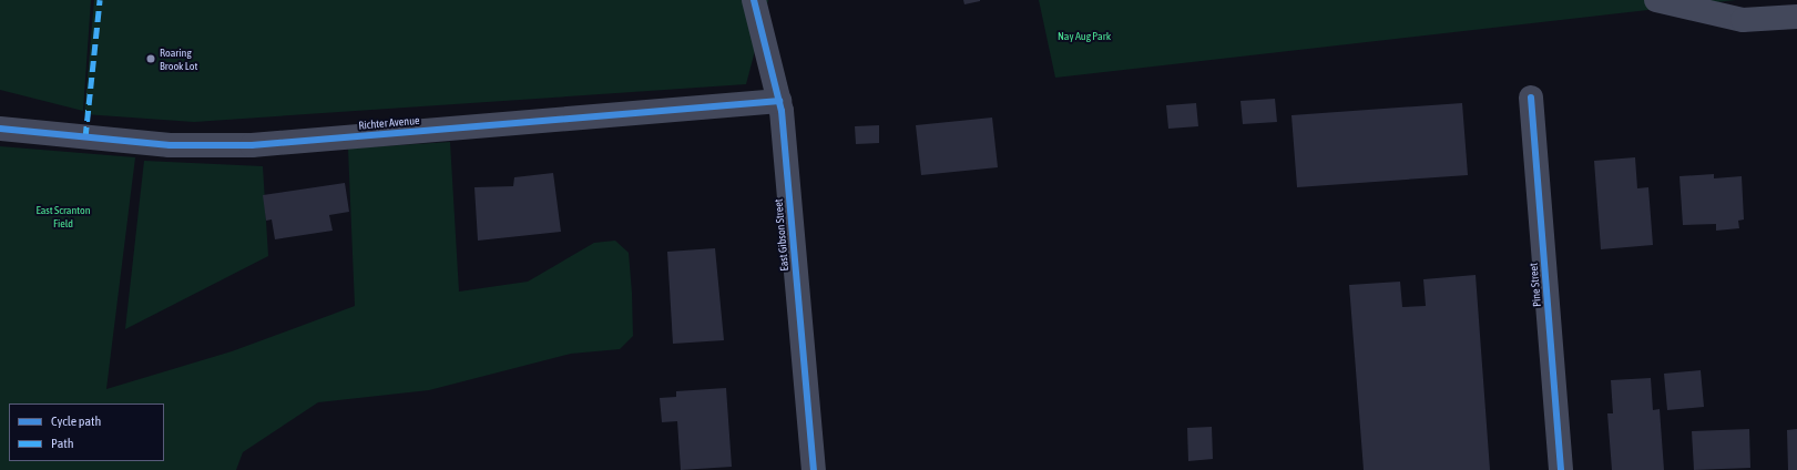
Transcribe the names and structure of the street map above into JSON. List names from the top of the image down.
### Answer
{
  "streets": {
    "street": ["Richter Avenue", "East Gibson Street", "Pine Street"]
  },
  "crossings": [
    ["Richter Avenue", "East Gibson Street"]
  ],
  "parks": ["Nay Aug Park", "East Scranton Field"],
  "places": ["Roaring Brook Lot"],
  "legend": ["Cycle path", "Path"]
}
